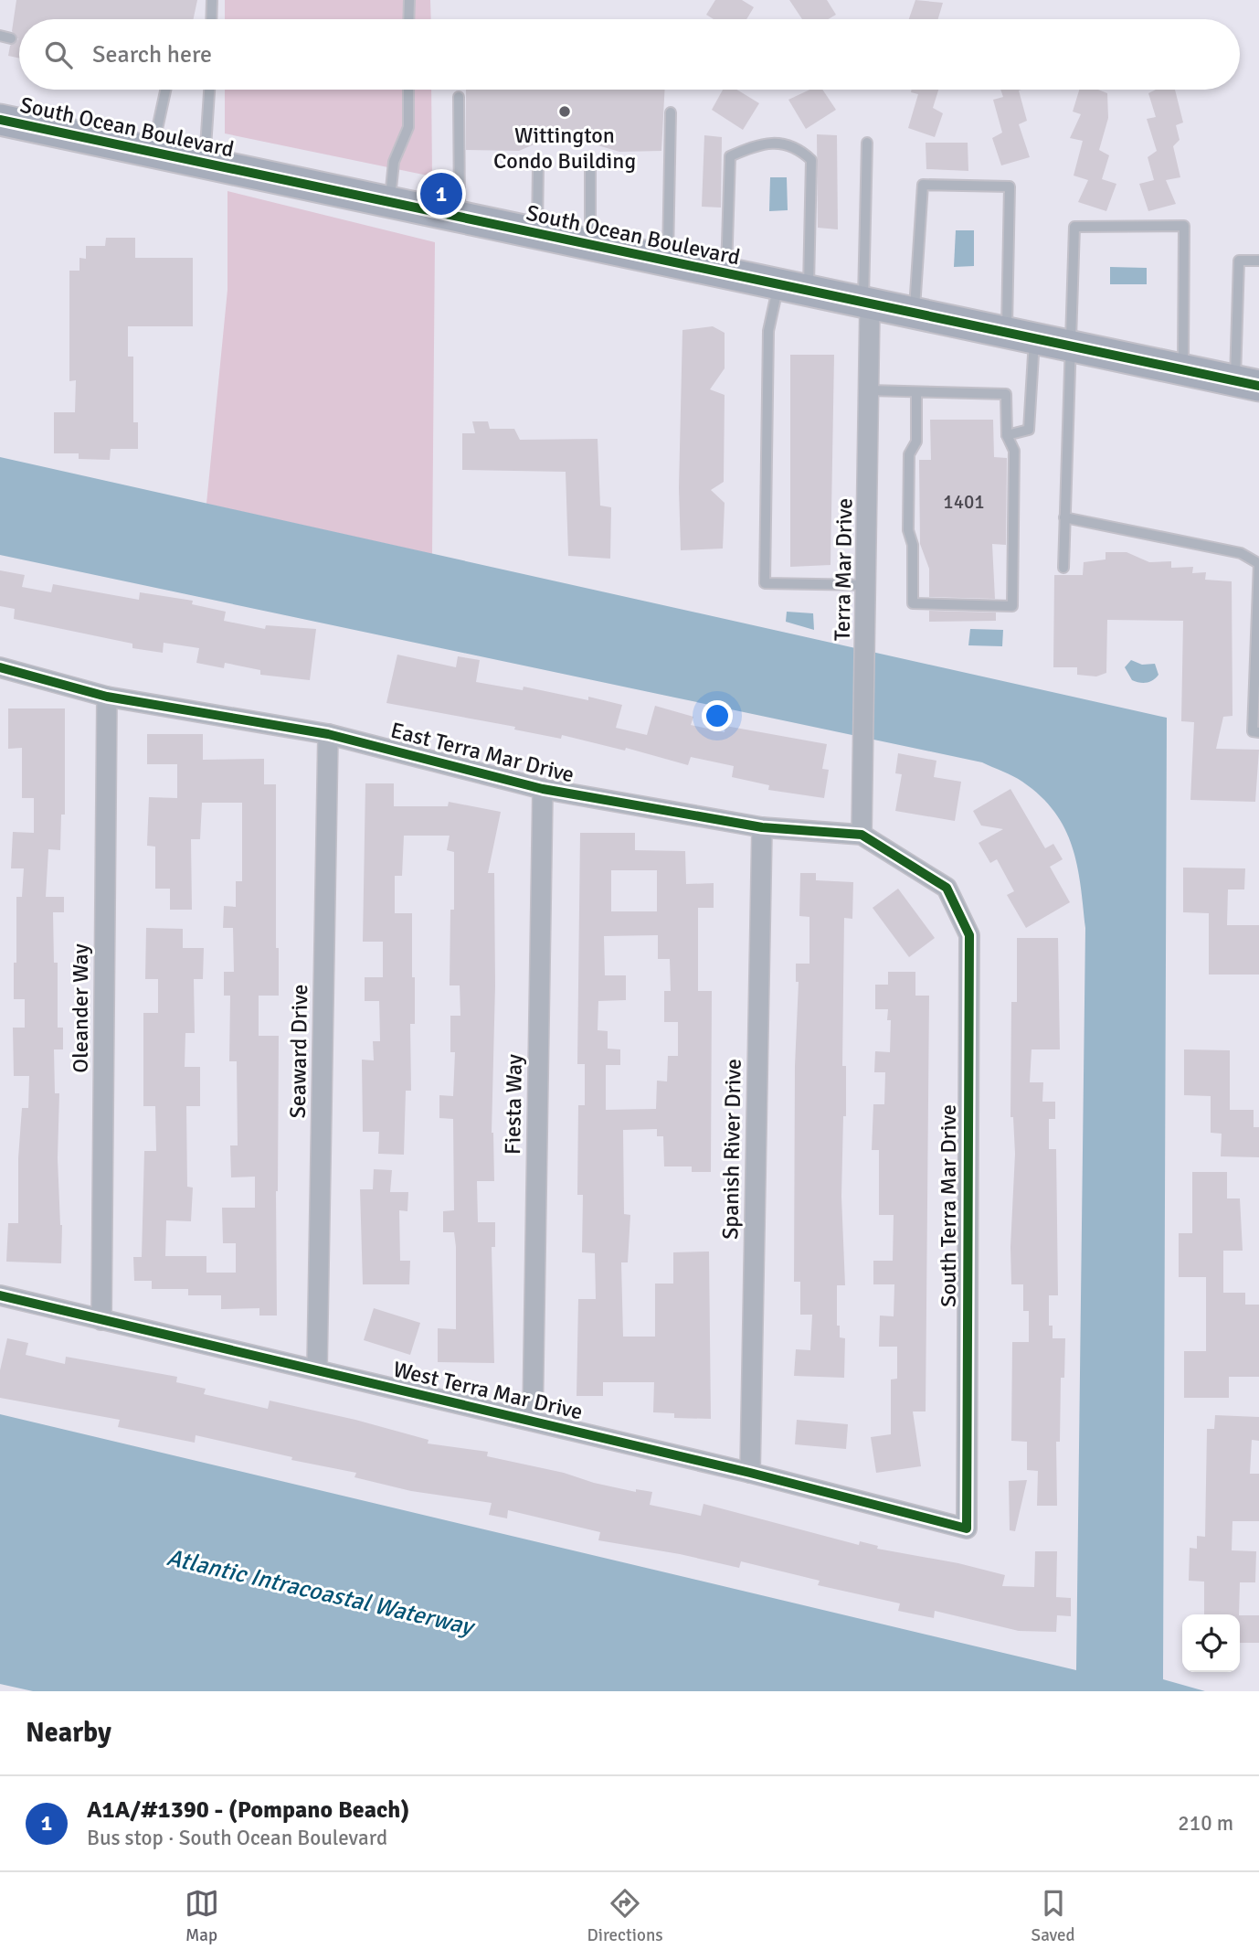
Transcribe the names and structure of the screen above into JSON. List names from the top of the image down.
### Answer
{
  "streets": {
    "main road": ["South Ocean Boulevard"],
    "street": [
      "Terra Mar Drive",
      "East Terra Mar Drive",
      "Oleander Way",
      "Seaward Drive",
      "Fiesta Way",
      "Spanish River Drive",
      "South Terra Mar Drive",
      "West Terra Mar Drive"
    ]
  },
  "crossings": [
    ["South Ocean Boulevard", "Terra Mar Drive"],
    ["Terra Mar Drive", "East Terra Mar Drive"],
    ["East Terra Mar Drive", "Oleander Way"],
    ["East Terra Mar Drive", "Seaward Drive"],
    ["East Terra Mar Drive", "Fiesta Way"],
    ["East Terra Mar Drive", "Spanish River Drive"],
    ["East Terra Mar Drive", "South Terra Mar Drive"],
    ["Oleander Way", "West Terra Mar Drive"],
    ["Seaward Drive", "West Terra Mar Drive"],
    ["Fiesta Way", "West Terra Mar Drive"],
    ["Spanish River Drive", "West Terra Mar Drive"],
    ["South Terra Mar Drive", "West Terra Mar Drive"]
  ],
  "water": ["Atlantic Intracoastal Waterway"],
  "places": ["Wittington Condo Building"],
  "house_numbers": ["1401"],
  "page": {
    "search": "Search here",
    "pins": "1",
    "heading": "Nearby",
    "list": [
      {
        "mark": "1",
        "name": "A1A/#1390 - (Pompano Beach)",
        "note": "Bus stop · South Ocean Boulevard",
        "value": "210 m"
      }
    ],
    "nav": ["Map", "Directions", "Saved"]
  }
}
